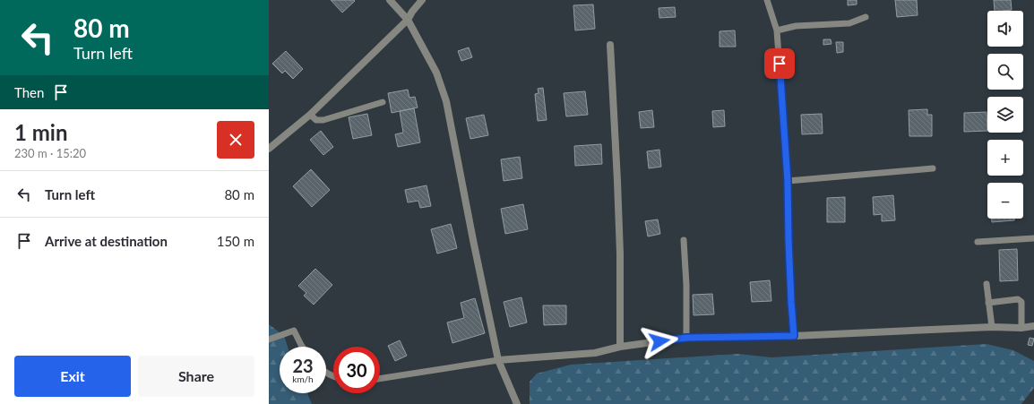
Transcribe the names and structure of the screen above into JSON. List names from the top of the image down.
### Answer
{
  "page": {
    "turn": ["80 m", "Turn left"],
    "map_buttons": ["+", "−"],
    "then": "Then",
    "heading": ["1 min", "230 m · 15:20"],
    "list": [
      {
        "name": "Turn left",
        "value": "80 m"
      },
      {
        "name": "Arrive at destination",
        "value": "150 m"
      }
    ],
    "speed": "23 km/h",
    "limit": "30",
    "buttons": ["Exit", "Share"]
  }
}
